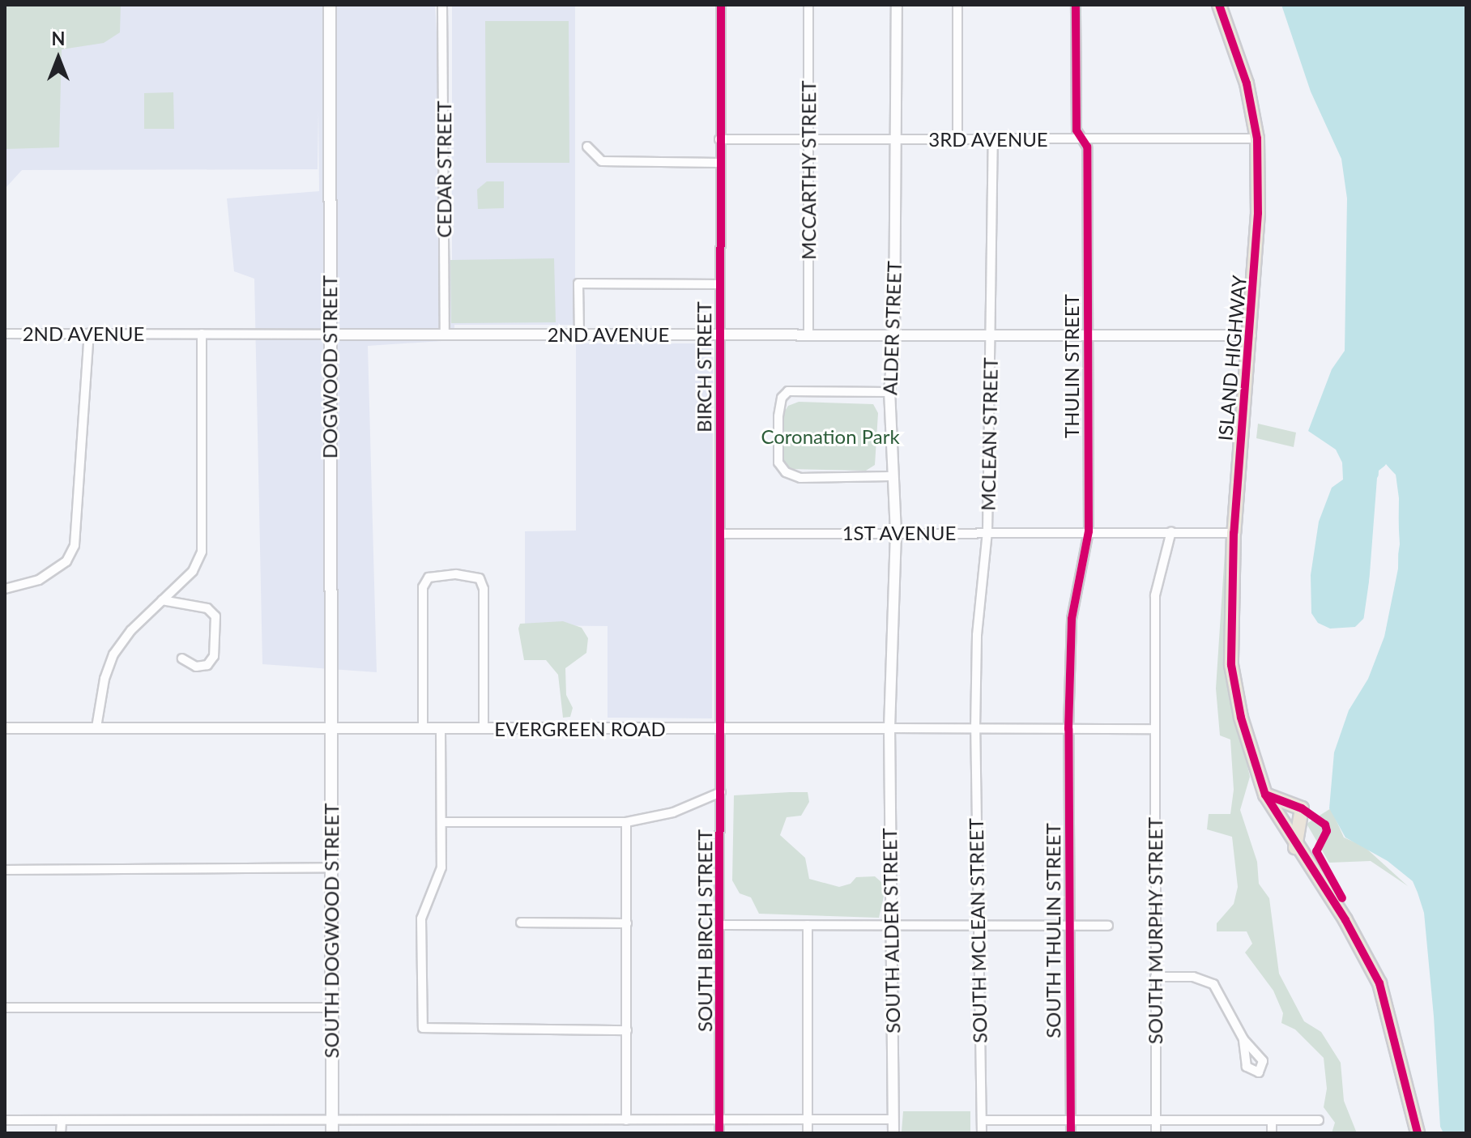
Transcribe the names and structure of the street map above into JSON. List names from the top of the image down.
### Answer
{
  "streets": {
    "main road": ["ISLAND HIGHWAY", "DOGWOOD STREET", "SOUTH DOGWOOD STREET"],
    "street": [
      "3RD AVENUE",
      "CEDAR STREET",
      "MCCARTHY STREET",
      "ALDER STREET",
      "2ND AVENUE",
      "THULIN STREET",
      "BIRCH STREET",
      "MCLEAN STREET",
      "1ST AVENUE",
      "EVERGREEN ROAD",
      "SOUTH BIRCH STREET",
      "SOUTH ALDER STREET",
      "SOUTH MCLEAN STREET",
      "SOUTH THULIN STREET",
      "SOUTH MURPHY STREET"
    ]
  },
  "crossings": [
    ["3RD AVENUE", "MCCARTHY STREET"],
    ["3RD AVENUE", "ALDER STREET"],
    ["3RD AVENUE", "ISLAND HIGHWAY"],
    ["3RD AVENUE", "THULIN STREET"],
    ["3RD AVENUE", "BIRCH STREET"],
    ["3RD AVENUE", "MCLEAN STREET"],
    ["CEDAR STREET", "2ND AVENUE"],
    ["MCCARTHY STREET", "2ND AVENUE"],
    ["ALDER STREET", "2ND AVENUE"],
    ["ALDER STREET", "1ST AVENUE"],
    ["ALDER STREET", "EVERGREEN ROAD"],
    ["ALDER STREET", "SOUTH ALDER STREET"],
    ["2ND AVENUE", "ISLAND HIGHWAY"],
    ["2ND AVENUE", "THULIN STREET"],
    ["2ND AVENUE", "DOGWOOD STREET"],
    ["2ND AVENUE", "BIRCH STREET"],
    ["2ND AVENUE", "MCLEAN STREET"],
    ["ISLAND HIGHWAY", "1ST AVENUE"],
    ["THULIN STREET", "1ST AVENUE"],
    ["THULIN STREET", "EVERGREEN ROAD"],
    ["THULIN STREET", "SOUTH THULIN STREET"],
    ["DOGWOOD STREET", "EVERGREEN ROAD"],
    ["DOGWOOD STREET", "SOUTH DOGWOOD STREET"],
    ["BIRCH STREET", "1ST AVENUE"],
    ["BIRCH STREET", "EVERGREEN ROAD"],
    ["BIRCH STREET", "SOUTH BIRCH STREET"],
    ["MCLEAN STREET", "1ST AVENUE"],
    ["MCLEAN STREET", "EVERGREEN ROAD"],
    ["MCLEAN STREET", "SOUTH MCLEAN STREET"],
    ["1ST AVENUE", "SOUTH MURPHY STREET"],
    ["EVERGREEN ROAD", "SOUTH DOGWOOD STREET"],
    ["EVERGREEN ROAD", "SOUTH BIRCH STREET"],
    ["EVERGREEN ROAD", "SOUTH ALDER STREET"],
    ["EVERGREEN ROAD", "SOUTH MCLEAN STREET"],
    ["EVERGREEN ROAD", "SOUTH THULIN STREET"],
    ["EVERGREEN ROAD", "SOUTH MURPHY STREET"]
  ],
  "parks": ["Coronation Park"],
  "north": "top"
}
